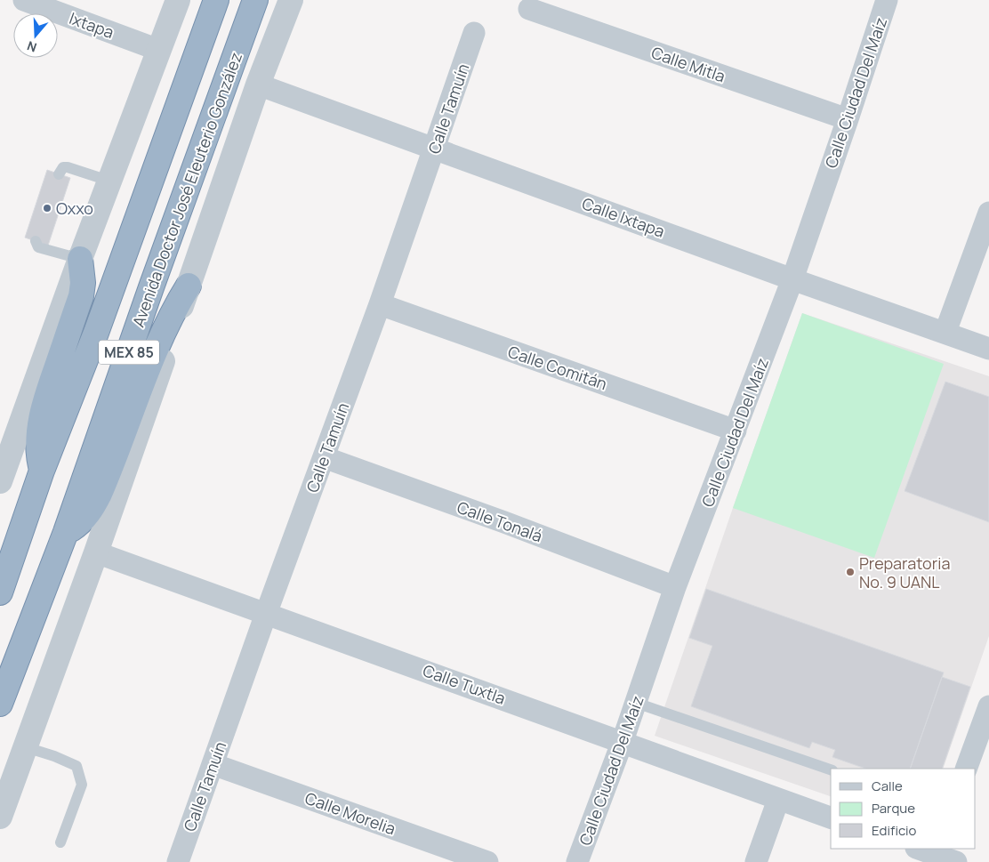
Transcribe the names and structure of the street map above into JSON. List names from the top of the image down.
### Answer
{
  "streets": {
    "highway": ["Avenida Doctor José Eleuterio González", "MEX 85"],
    "street": [
      "Ixtapa",
      "Calle Mitla",
      "Calle Ciudad Del Maíz",
      "Calle Tamuín",
      "Calle Ixtapa",
      "Calle Comitán",
      "Calle Tonalá",
      "Calle Tuxtla",
      "Calle Morelia"
    ]
  },
  "crossings": [
    ["Calle Mitla", "Calle Ciudad Del Maíz"],
    ["Calle Ciudad Del Maíz", "Calle Ixtapa"],
    ["Calle Ciudad Del Maíz", "Calle Comitán"],
    ["Calle Ciudad Del Maíz", "Calle Tonalá"],
    ["Calle Ciudad Del Maíz", "Calle Tuxtla"],
    ["Calle Tamuín", "Calle Ixtapa"],
    ["Calle Tamuín", "Calle Comitán"],
    ["Calle Tamuín", "Calle Tonalá"],
    ["Calle Tamuín", "Calle Tuxtla"],
    ["Calle Tamuín", "Calle Morelia"]
  ],
  "places": ["Oxxo", "Preparatoria No. 9 UANL"],
  "legend": ["Calle", "Parque", "Edificio"],
  "north": "bottom"
}
